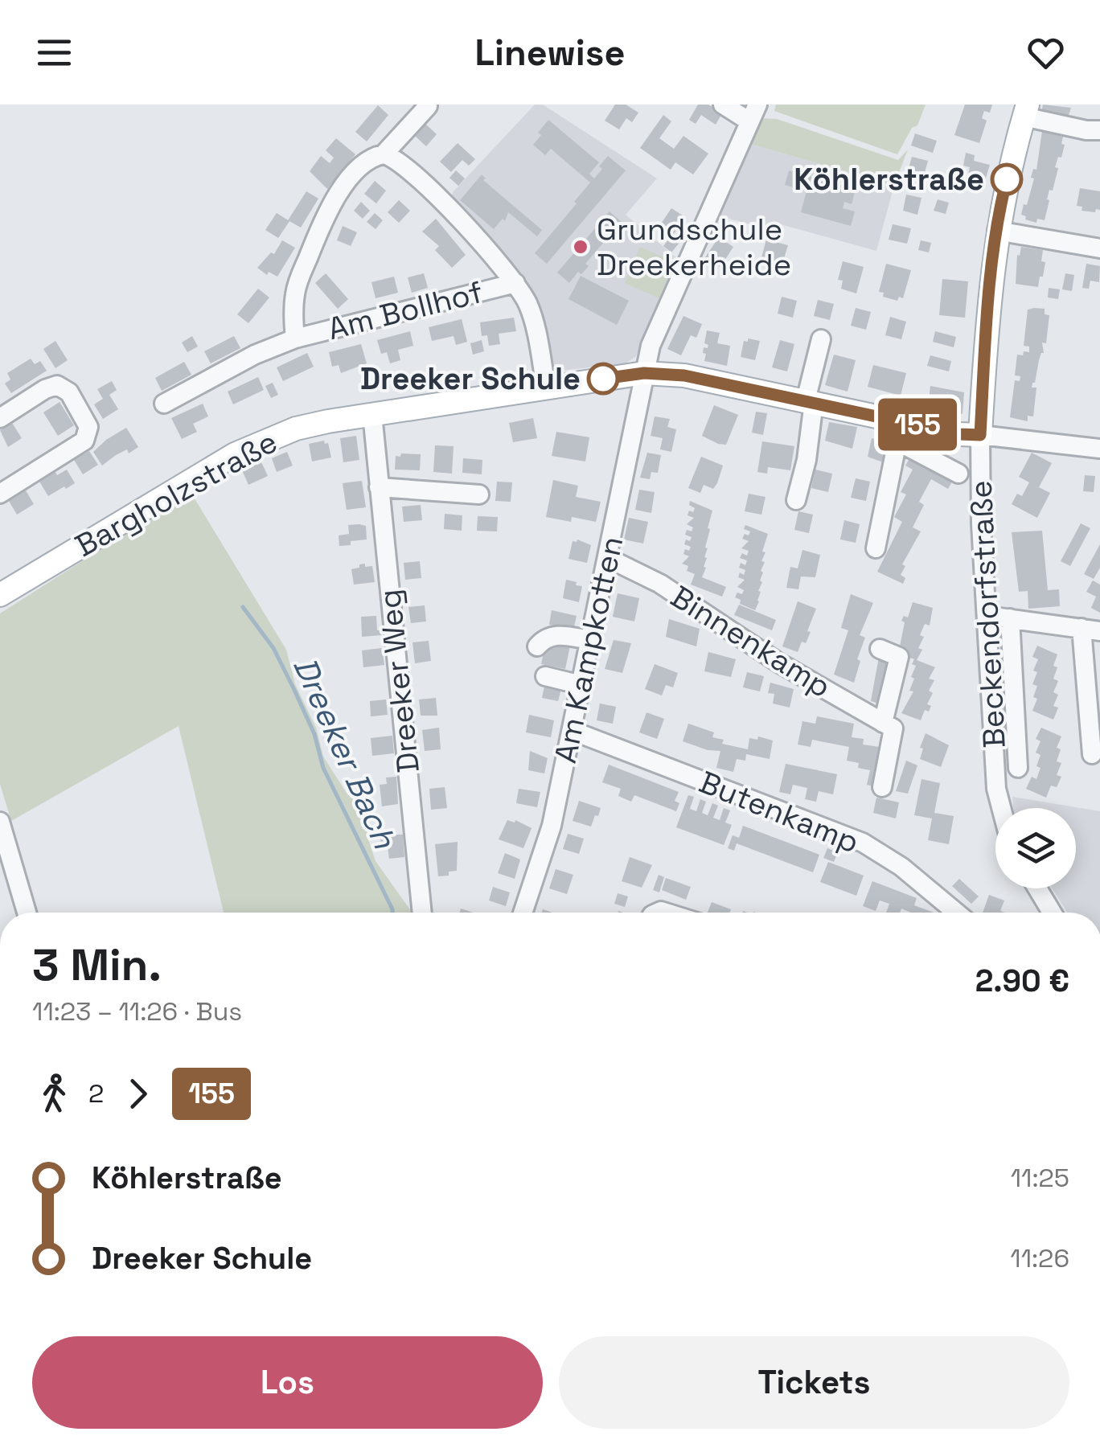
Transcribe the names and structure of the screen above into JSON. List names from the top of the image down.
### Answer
{
  "streets": {
    "main road": ["Bargholzstraße", "Beckendorfstraße"],
    "street": [
      "Am Bollhof",
      "Binnenkamp",
      "Am Kampkotten",
      "Dreeker Weg",
      "Butenkamp"
    ]
  },
  "crossings": [
    ["Am Bollhof", "Bargholzstraße"],
    ["Bargholzstraße", "Beckendorfstraße"],
    ["Bargholzstraße", "Am Kampkotten"],
    ["Bargholzstraße", "Dreeker Weg"],
    ["Binnenkamp", "Am Kampkotten"],
    ["Am Kampkotten", "Butenkamp"]
  ],
  "water": ["Dreeker Bach"],
  "places": ["Köhlerstraße", "Grundschule Dreekerheide", "Dreeker Schule"],
  "lines": ["bus line 155"],
  "page": {
    "header": "Linewise",
    "on_map": "155",
    "heading": ["3 Min.", "11:23 – 11:26 · Bus", "2.90 €"],
    "legs": ["2", "155"],
    "list": [
      {
        "name": "Köhlerstraße",
        "value": "11:25"
      },
      {
        "name": "Dreeker Schule",
        "value": "11:26"
      }
    ],
    "buttons": ["Los", "Tickets"]
  }
}
